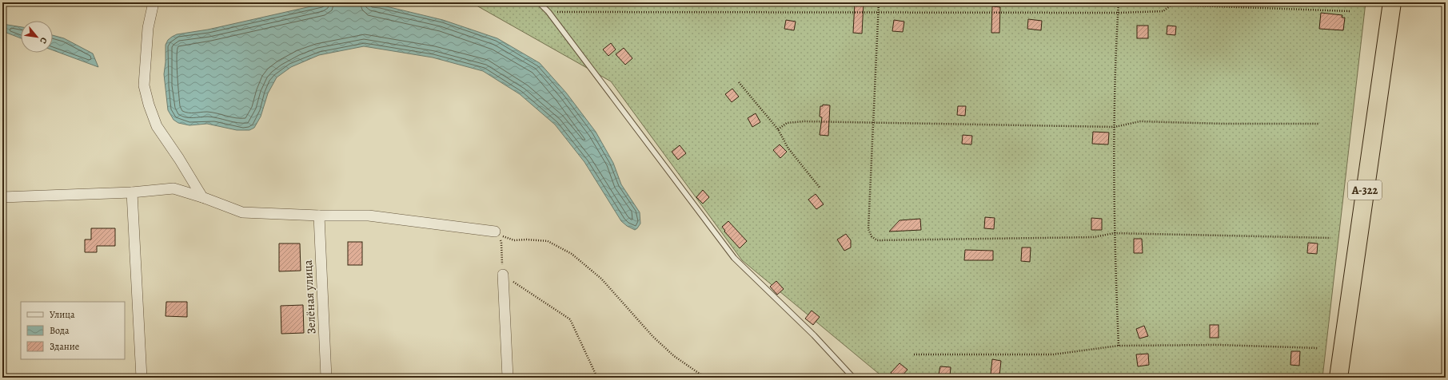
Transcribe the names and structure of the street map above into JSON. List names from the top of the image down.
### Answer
{
  "streets": {
    "highway": ["А-322"],
    "street": ["Зелёная улица"]
  },
  "legend": ["Улица", "Вода", "Здание"],
  "north": "bottom right"
}
